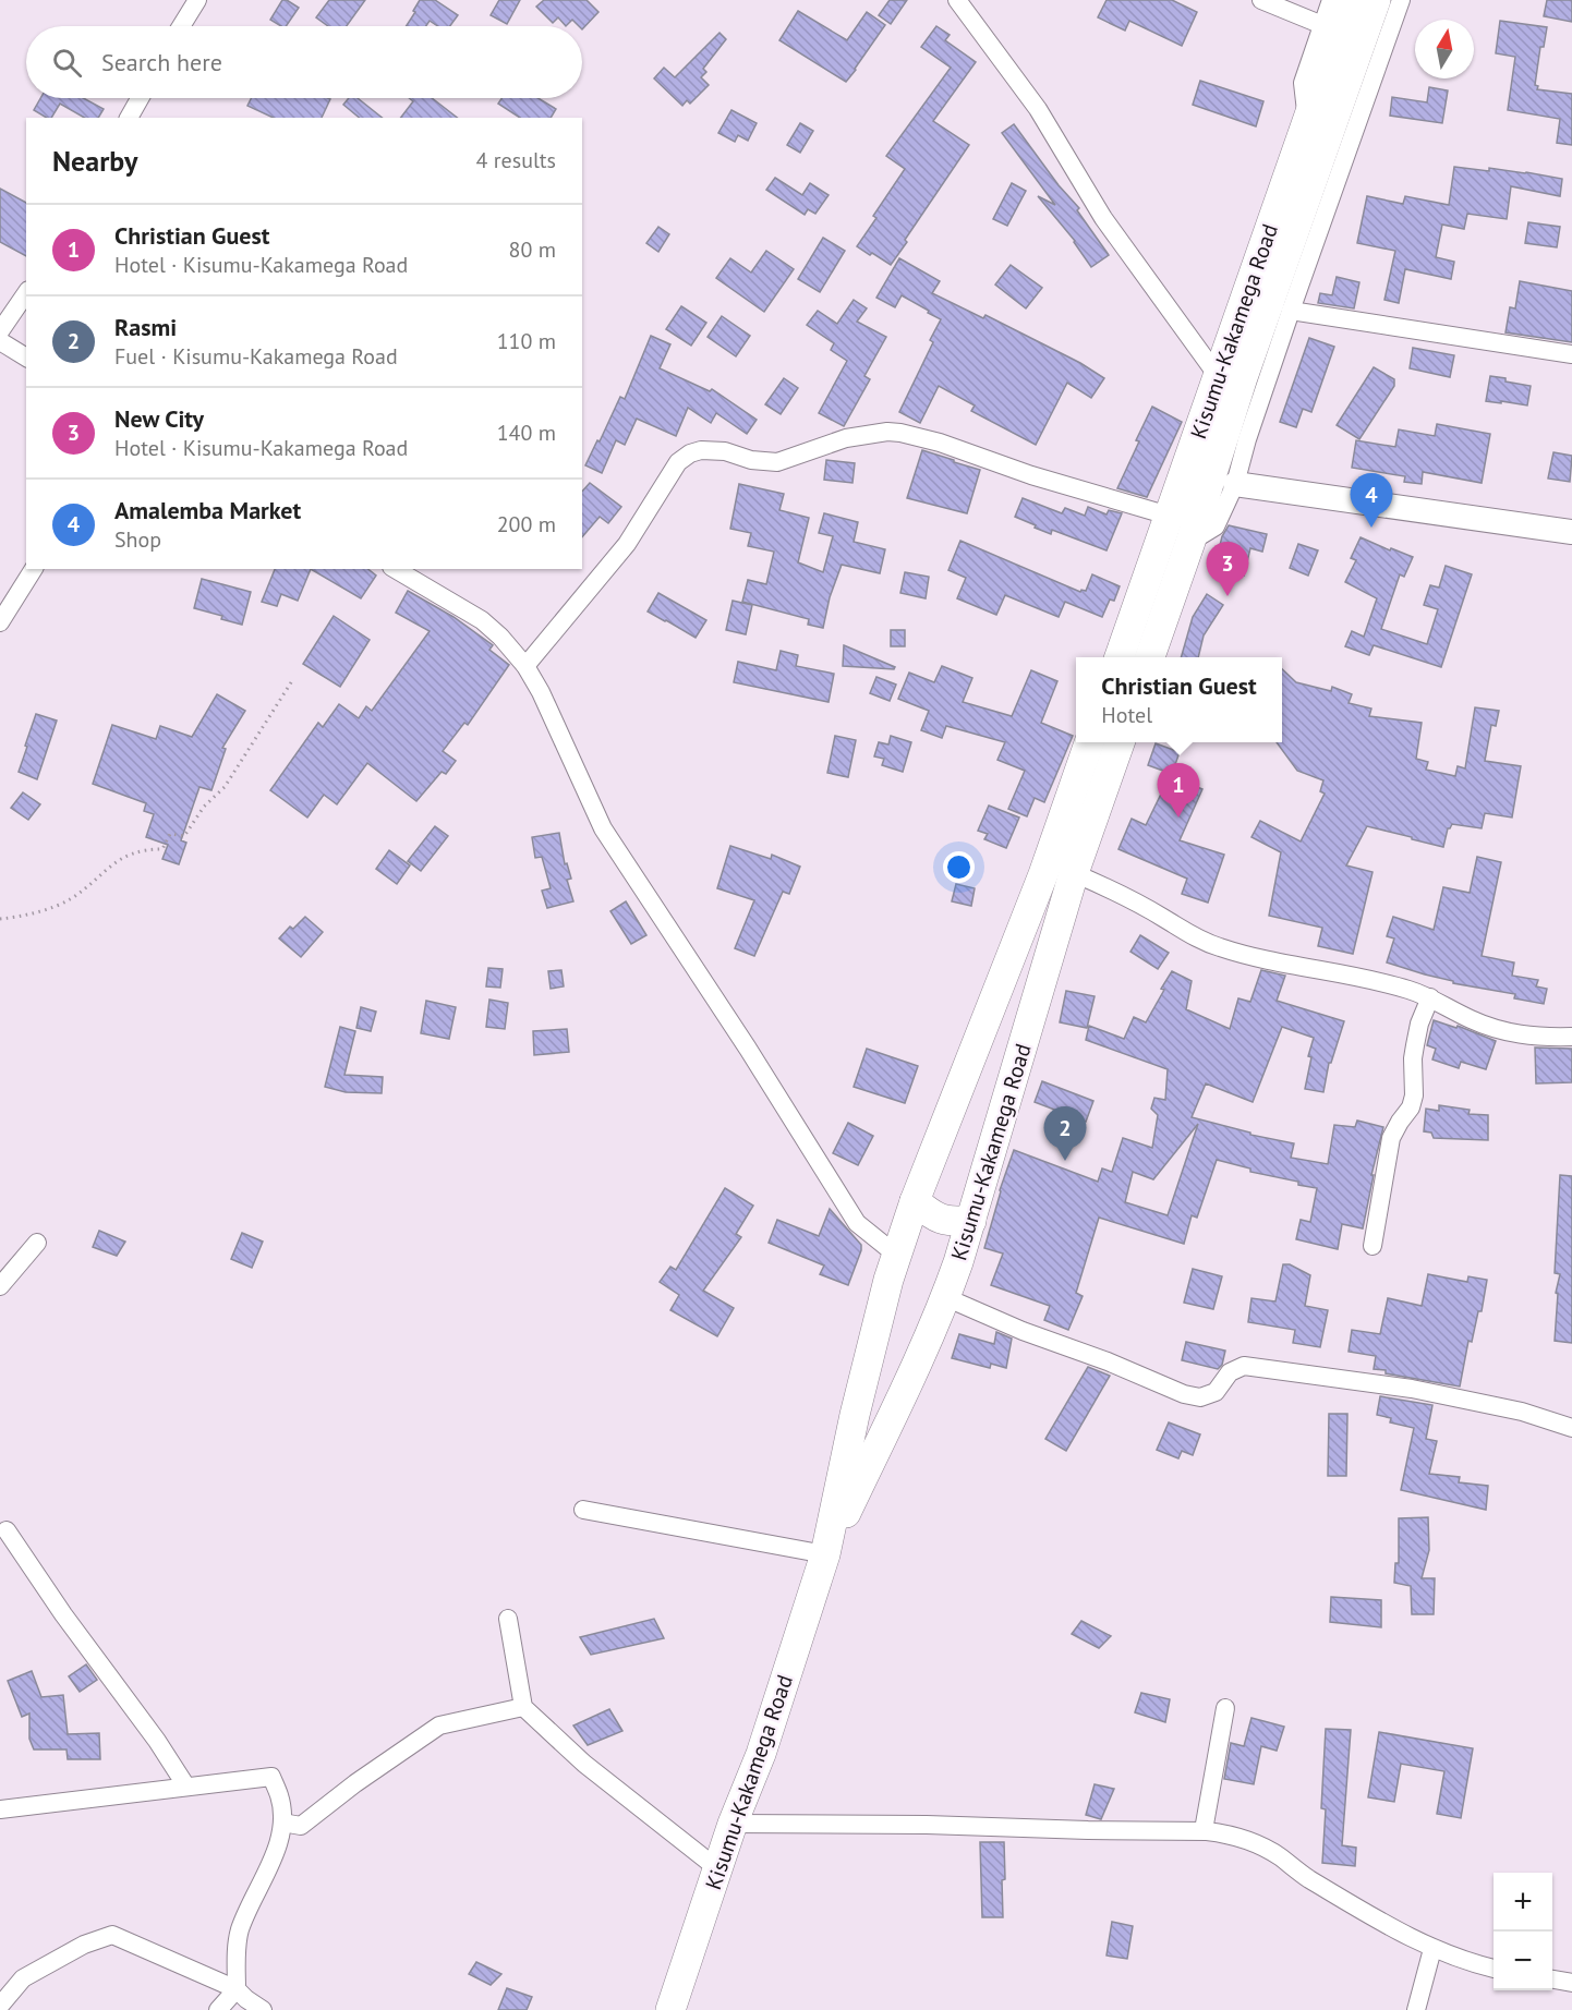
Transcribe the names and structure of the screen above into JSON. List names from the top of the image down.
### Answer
{
  "streets": {
    "highway": ["Kisumu-Kakamega Road"]
  },
  "north": "top",
  "page": {
    "search": "Search here",
    "heading": ["Nearby", "4 results"],
    "list": [
      {
        "mark": "1",
        "name": "Christian Guest",
        "note": "Hotel · Kisumu-Kakamega Road",
        "value": "80 m"
      },
      {
        "mark": "2",
        "name": "Rasmi",
        "note": "Fuel · Kisumu-Kakamega Road",
        "value": "110 m"
      },
      {
        "mark": "3",
        "name": "New City",
        "note": "Hotel · Kisumu-Kakamega Road",
        "value": "140 m"
      },
      {
        "mark": "4",
        "name": "Amalemba Market",
        "note": "Shop",
        "value": "200 m"
      }
    ],
    "pins": [
      "4",
      "3",
      "1",
      "2"
    ],
    "popup": ["Christian Guest", "Hotel"],
    "map_buttons": ["+", "−"]
  }
}
